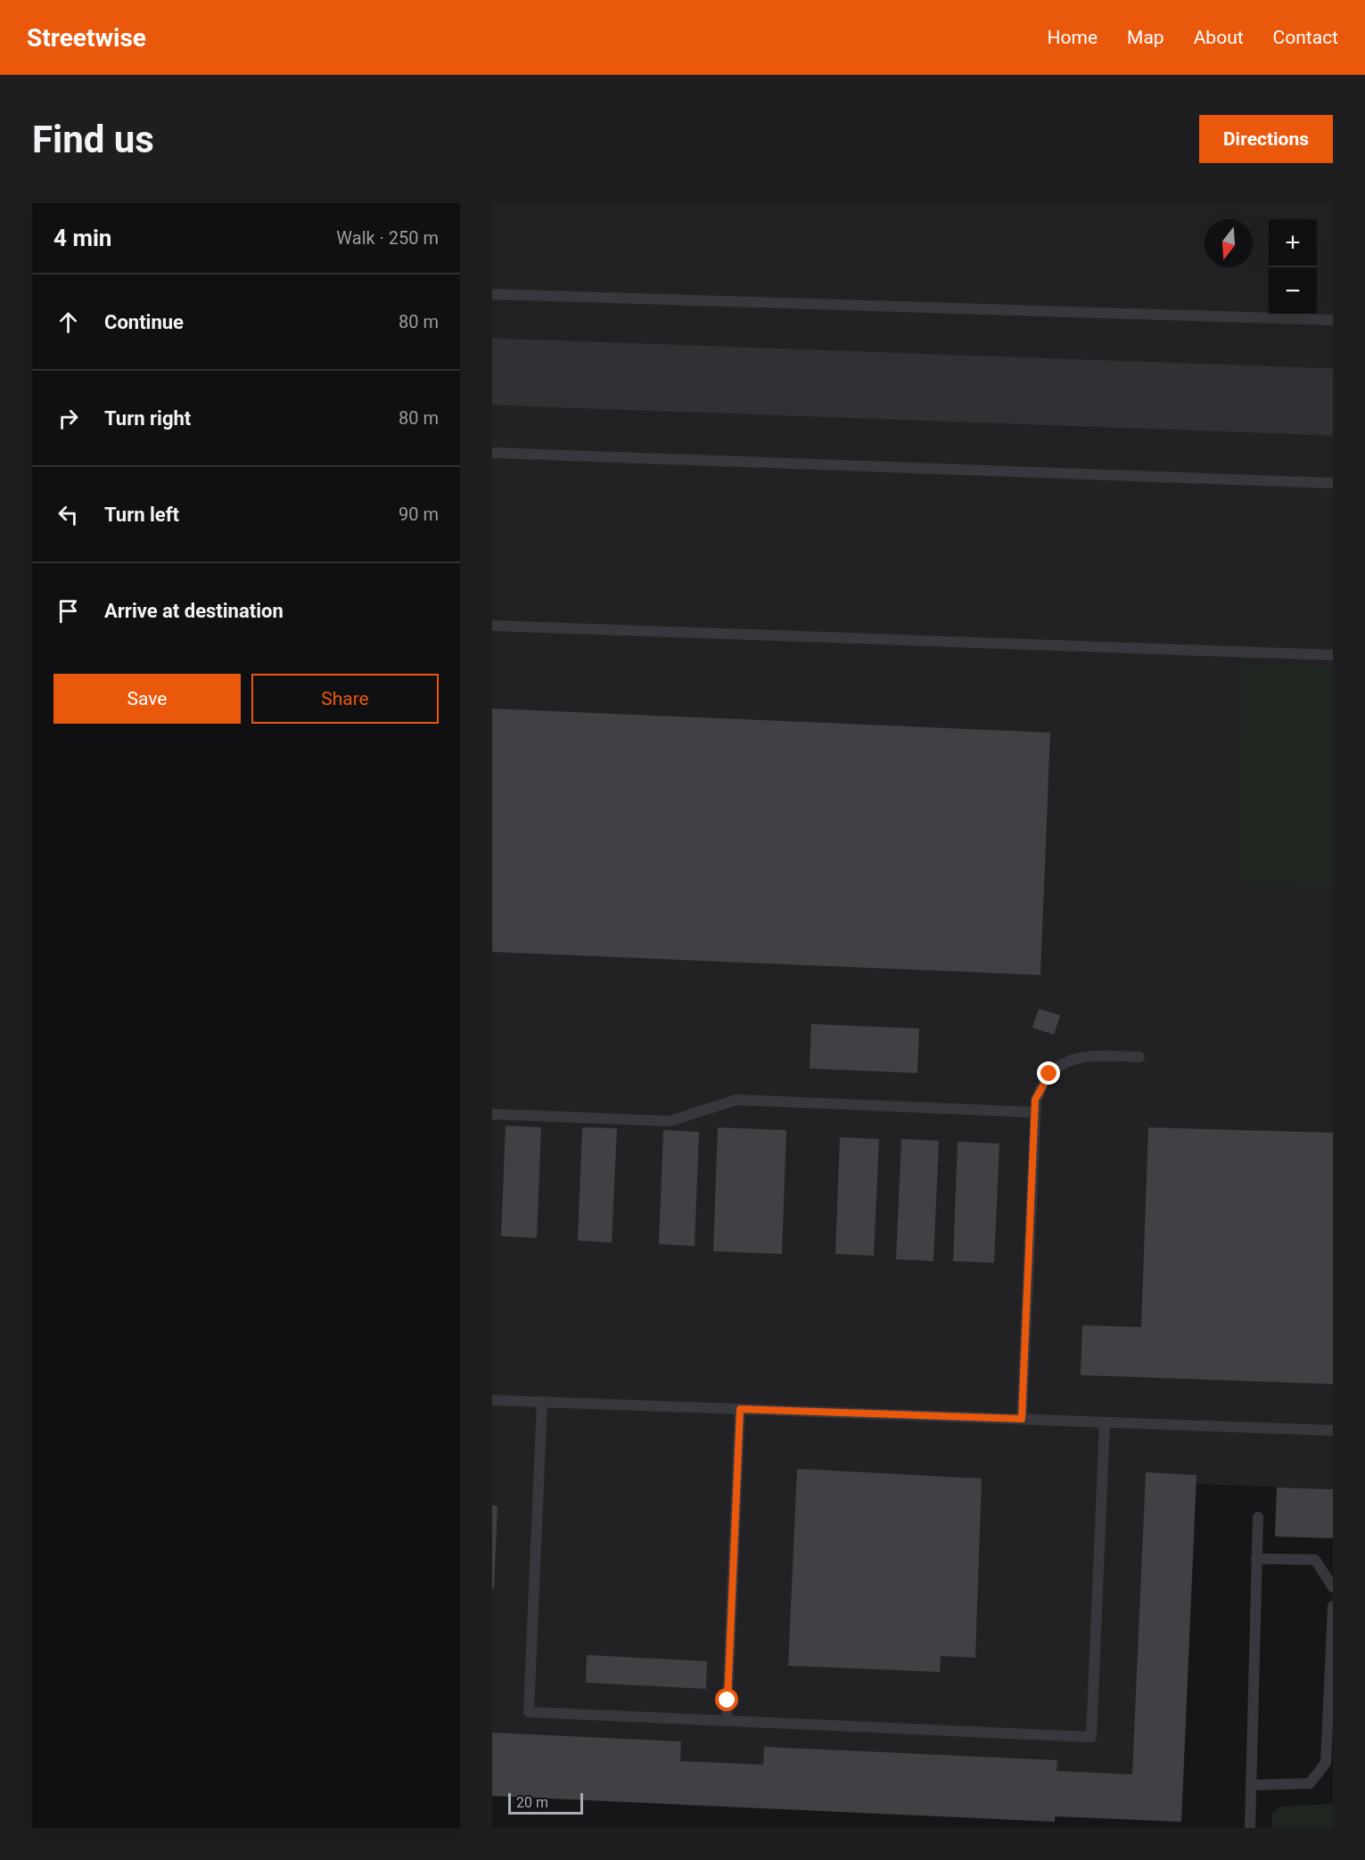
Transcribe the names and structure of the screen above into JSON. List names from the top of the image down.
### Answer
{
  "scale_bar": "20 m",
  "north": "bottom",
  "page": {
    "header": "Streetwise",
    "nav": [
      "Home",
      "Map",
      "About",
      "Contact"
    ],
    "buttons": [
      "Directions",
      ["Save", "Share"]
    ],
    "title": "Find us",
    "heading": ["4 min", "Walk · 250 m"],
    "map_buttons": ["+", "−"],
    "list": [
      ["Continue", "80 m"],
      ["Turn right", "80 m"],
      ["Turn left", "90 m"],
      "Arrive at destination"
    ],
    "scale": "20 m"
  }
}
